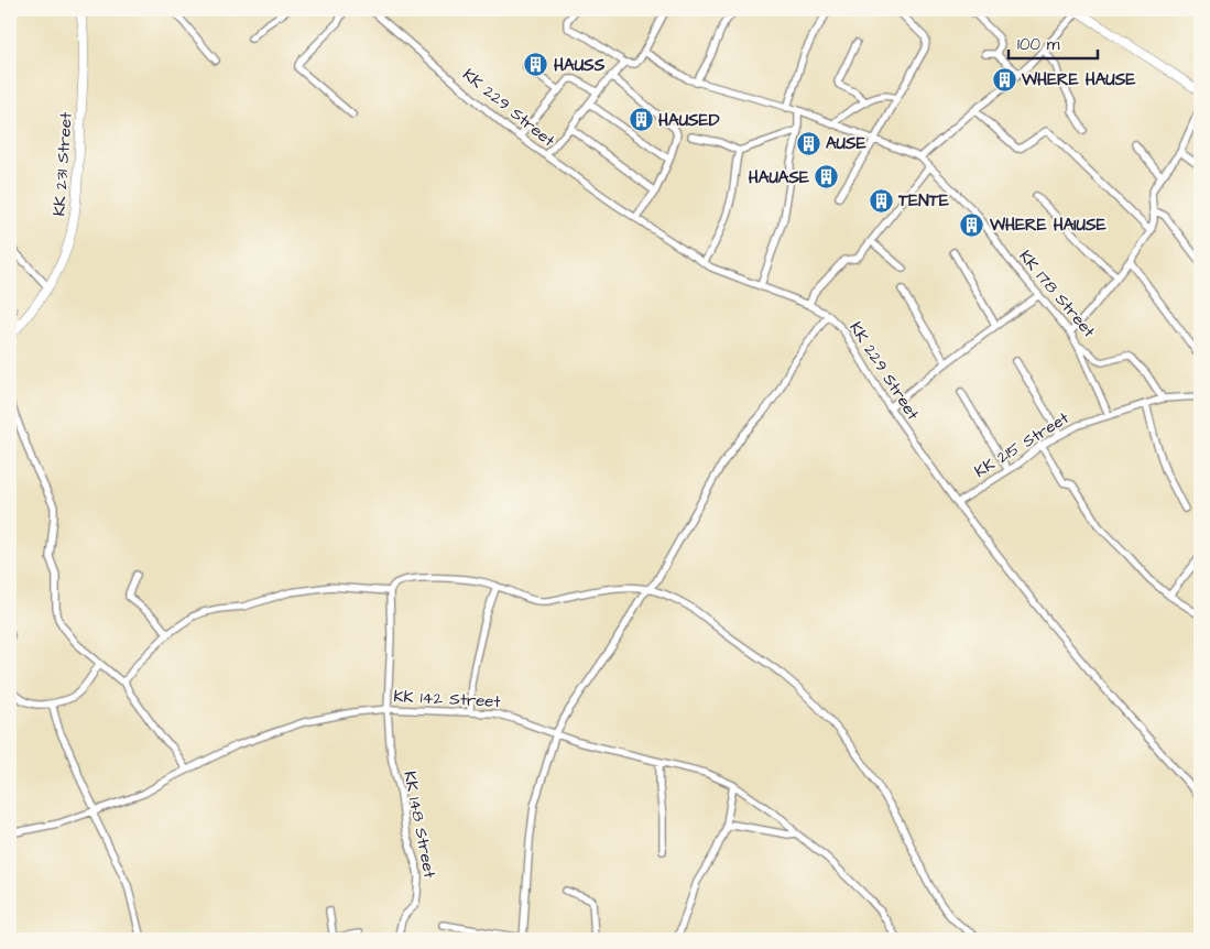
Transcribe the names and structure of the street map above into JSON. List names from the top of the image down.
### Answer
{
  "streets": {
    "main road": ["KK 231 Street"],
    "street": [
      "KK 229 Street",
      "KK 178 Street",
      "KK 215 Street",
      "KK 142 Street",
      "KK 148 Street"
    ]
  },
  "crossings": [
    ["KK 229 Street", "KK 215 Street"],
    ["KK 178 Street", "KK 215 Street"],
    ["KK 142 Street", "KK 148 Street"]
  ],
  "places": {
    "building": [
      "HAUSS",
      "WHERE HAUSE",
      "HAUSED",
      "AUSE",
      "HAUASE",
      "TENTE",
      "WHERE HAIUSE"
    ]
  },
  "scale_bar": "100 m"
}
